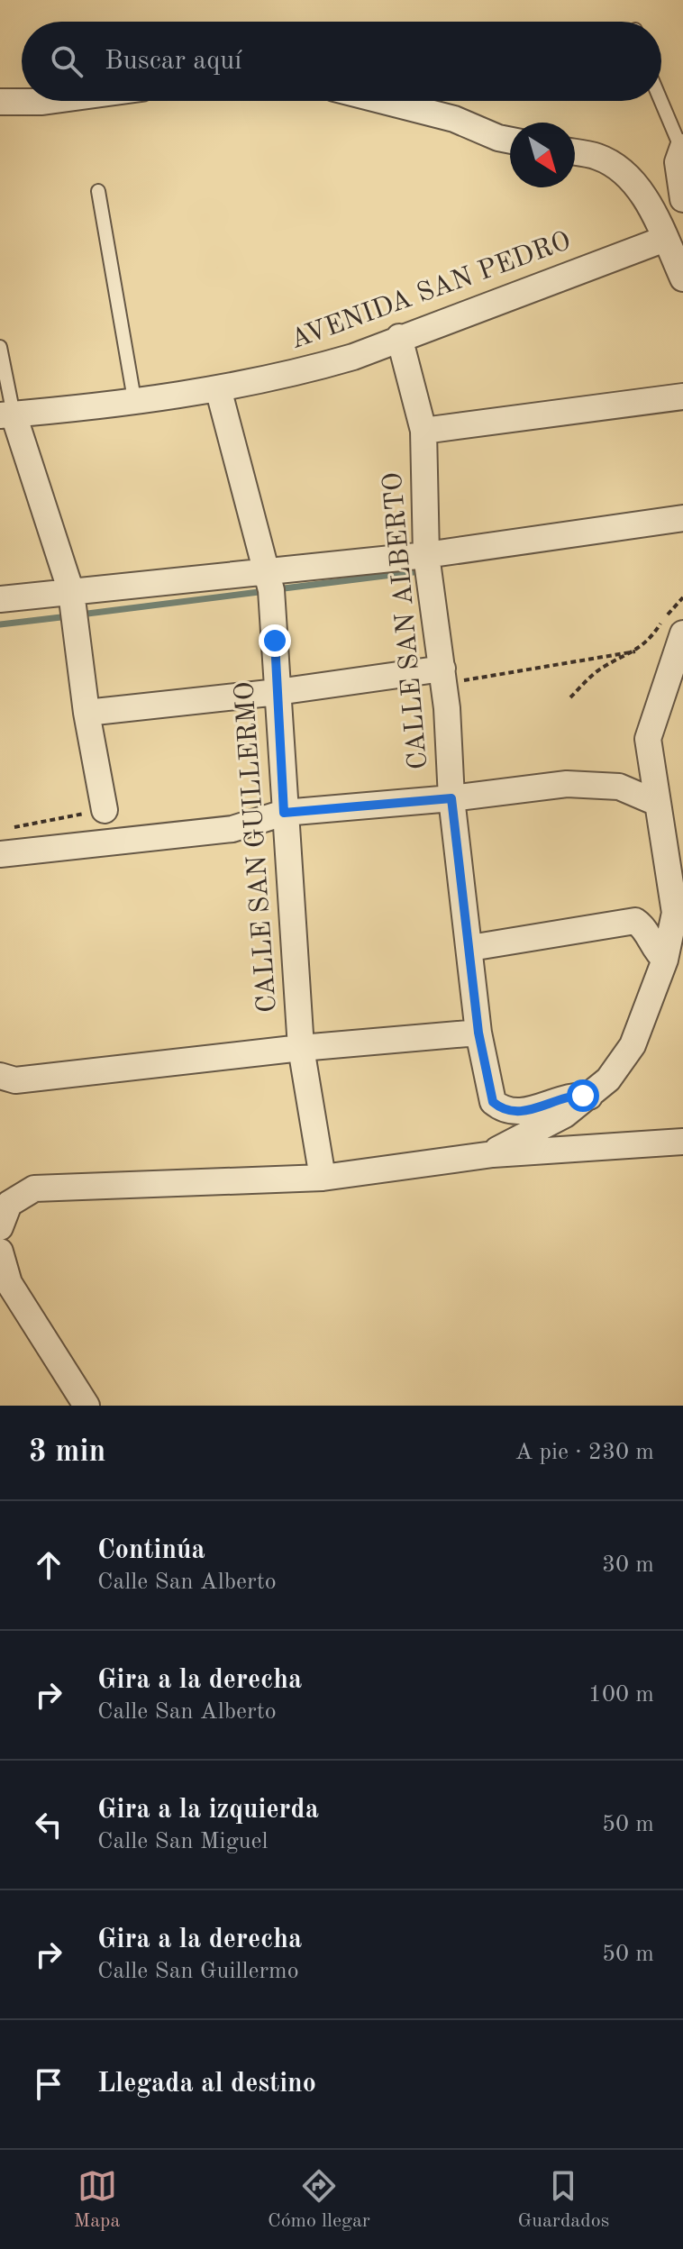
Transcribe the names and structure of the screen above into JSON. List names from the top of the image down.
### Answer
{
  "streets": {
    "street": ["AVENIDA SAN PEDRO", "CALLE SAN ALBERTO", "CALLE SAN GUILLERMO"]
  },
  "crossings": [
    ["AVENIDA SAN PEDRO", "CALLE SAN ALBERTO"],
    ["AVENIDA SAN PEDRO", "CALLE SAN GUILLERMO"]
  ],
  "north": "bottom right",
  "page": {
    "search": "Buscar aquí",
    "heading": ["3 min", "A pie · 230 m"],
    "list": [
      ["Continúa", "Calle San Alberto", "30 m"],
      ["Gira a la derecha", "Calle San Alberto", "100 m"],
      ["Gira a la izquierda", "Calle San Miguel", "50 m"],
      ["Gira a la derecha", "Calle San Guillermo", "50 m"],
      "Llegada al destino"
    ],
    "nav": ["Mapa", "Cómo llegar", "Guardados"]
  }
}
